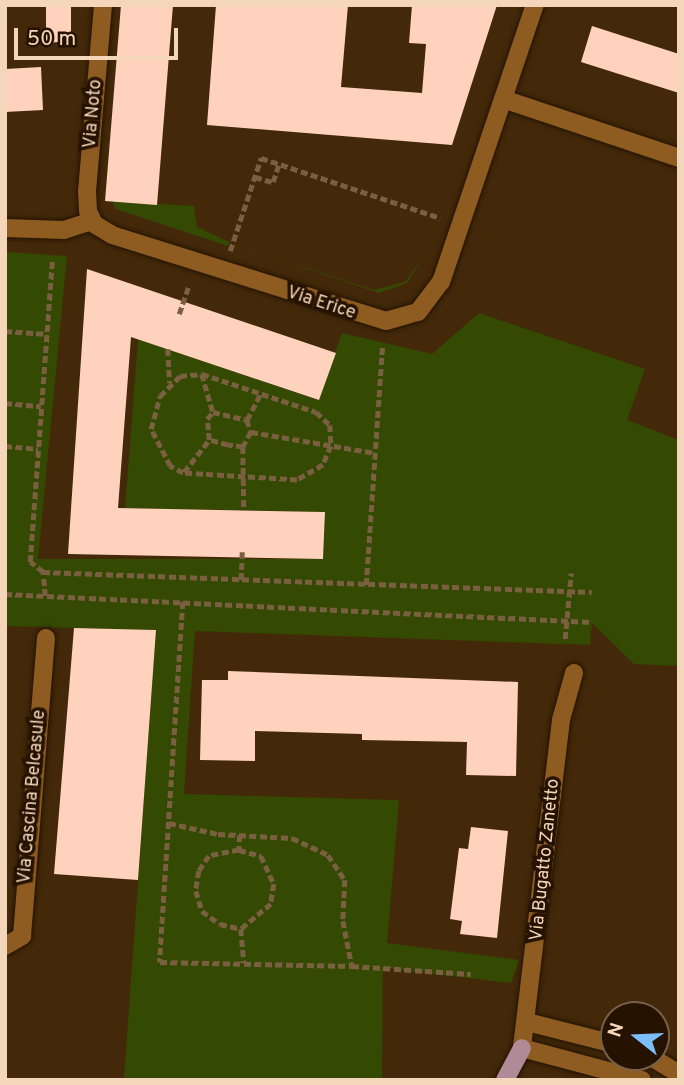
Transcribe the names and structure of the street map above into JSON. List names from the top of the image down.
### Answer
{
  "streets": {
    "street": [
      "Via Noto",
      "Via Erice",
      "Via Cascina Belcasule",
      "Via Bugatto Zanetto"
    ]
  },
  "crossings": [
    ["Via Noto", "Via Erice"]
  ],
  "scale_bar": "50 m",
  "north": "left"
}
